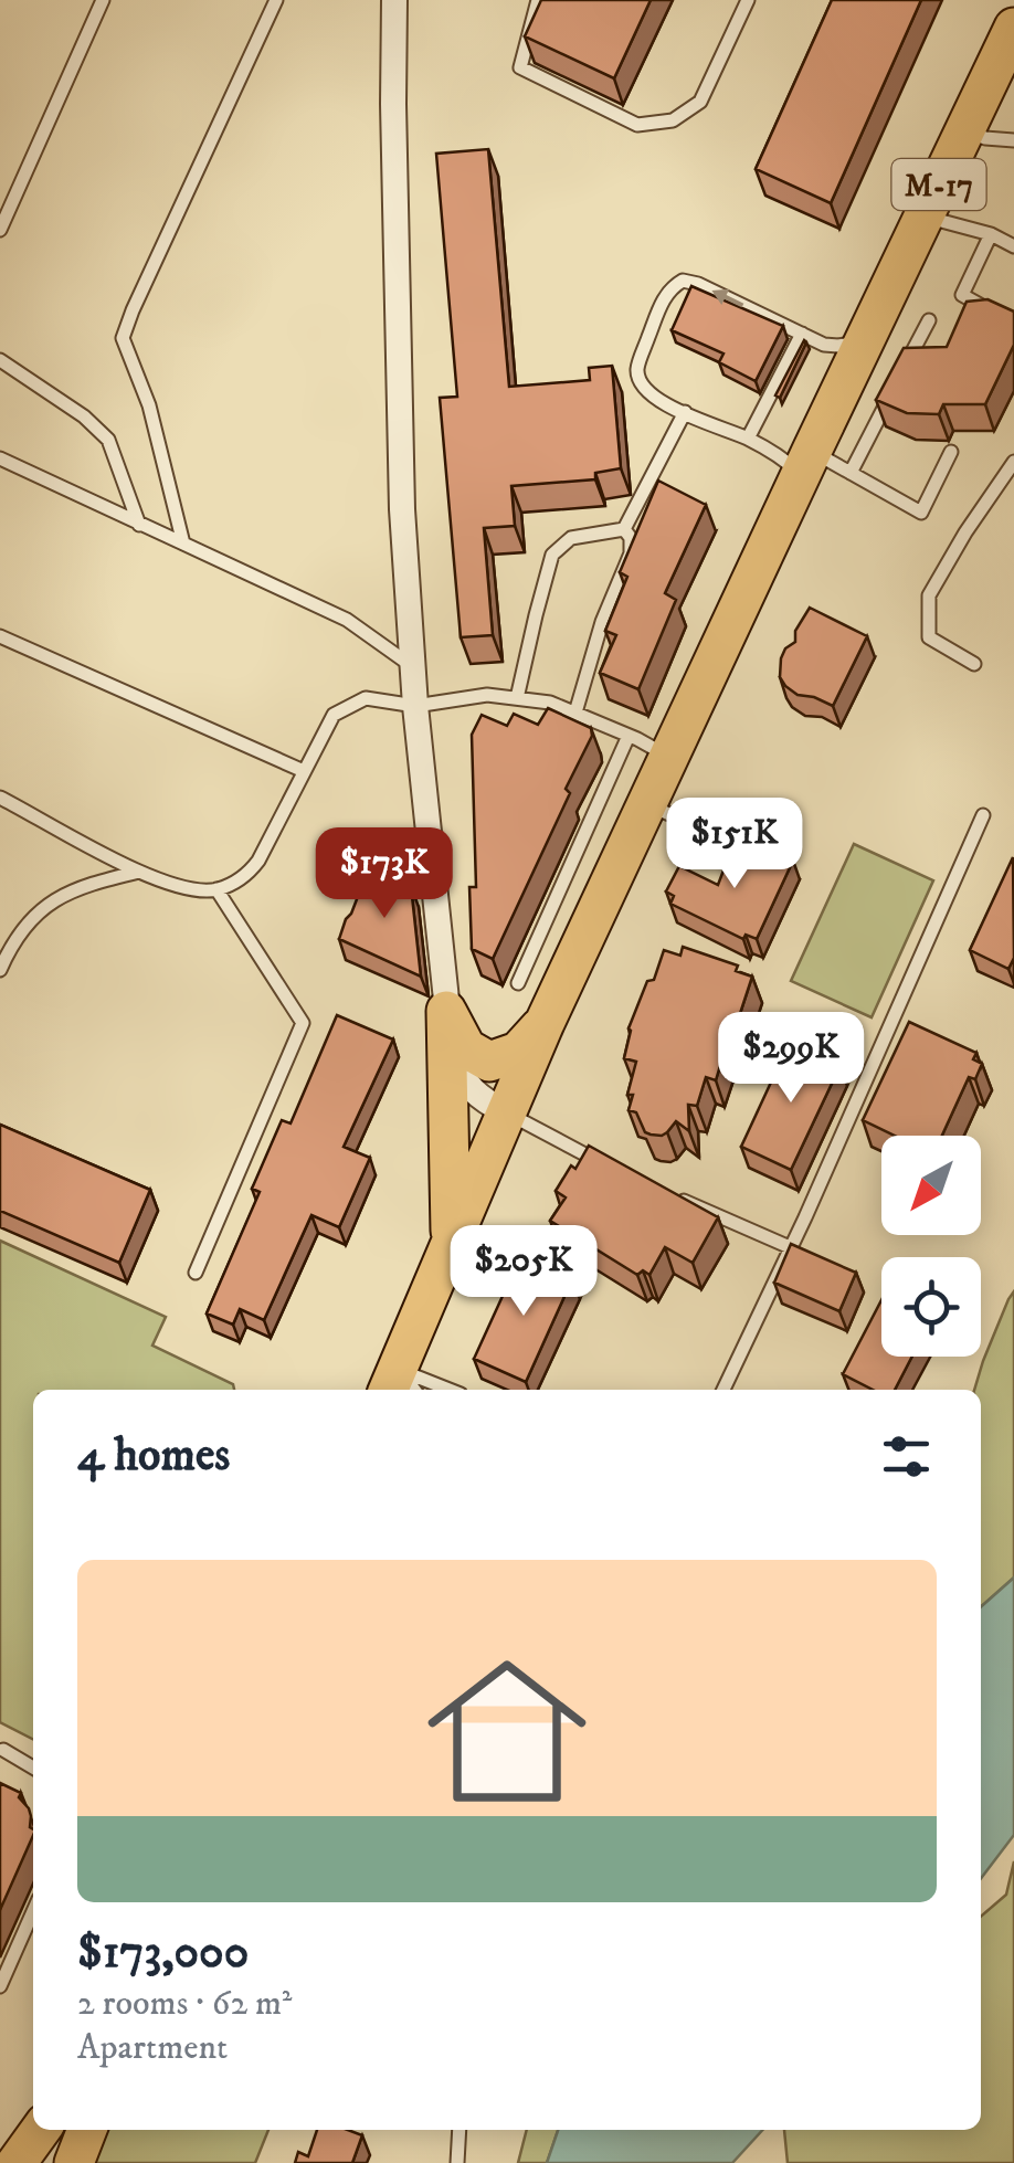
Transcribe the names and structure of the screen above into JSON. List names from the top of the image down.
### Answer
{
  "streets": {
    "main road": ["M-17"]
  },
  "north": "bottom left",
  "page": {
    "price": [
      "$151K",
      "$173K",
      "$299K",
      "$205K"
    ],
    "heading": "4 homes",
    "list": [
      {
        "name": "$173,000",
        "note": "2 rooms · 62 m² · Apartment"
      }
    ]
  }
}
